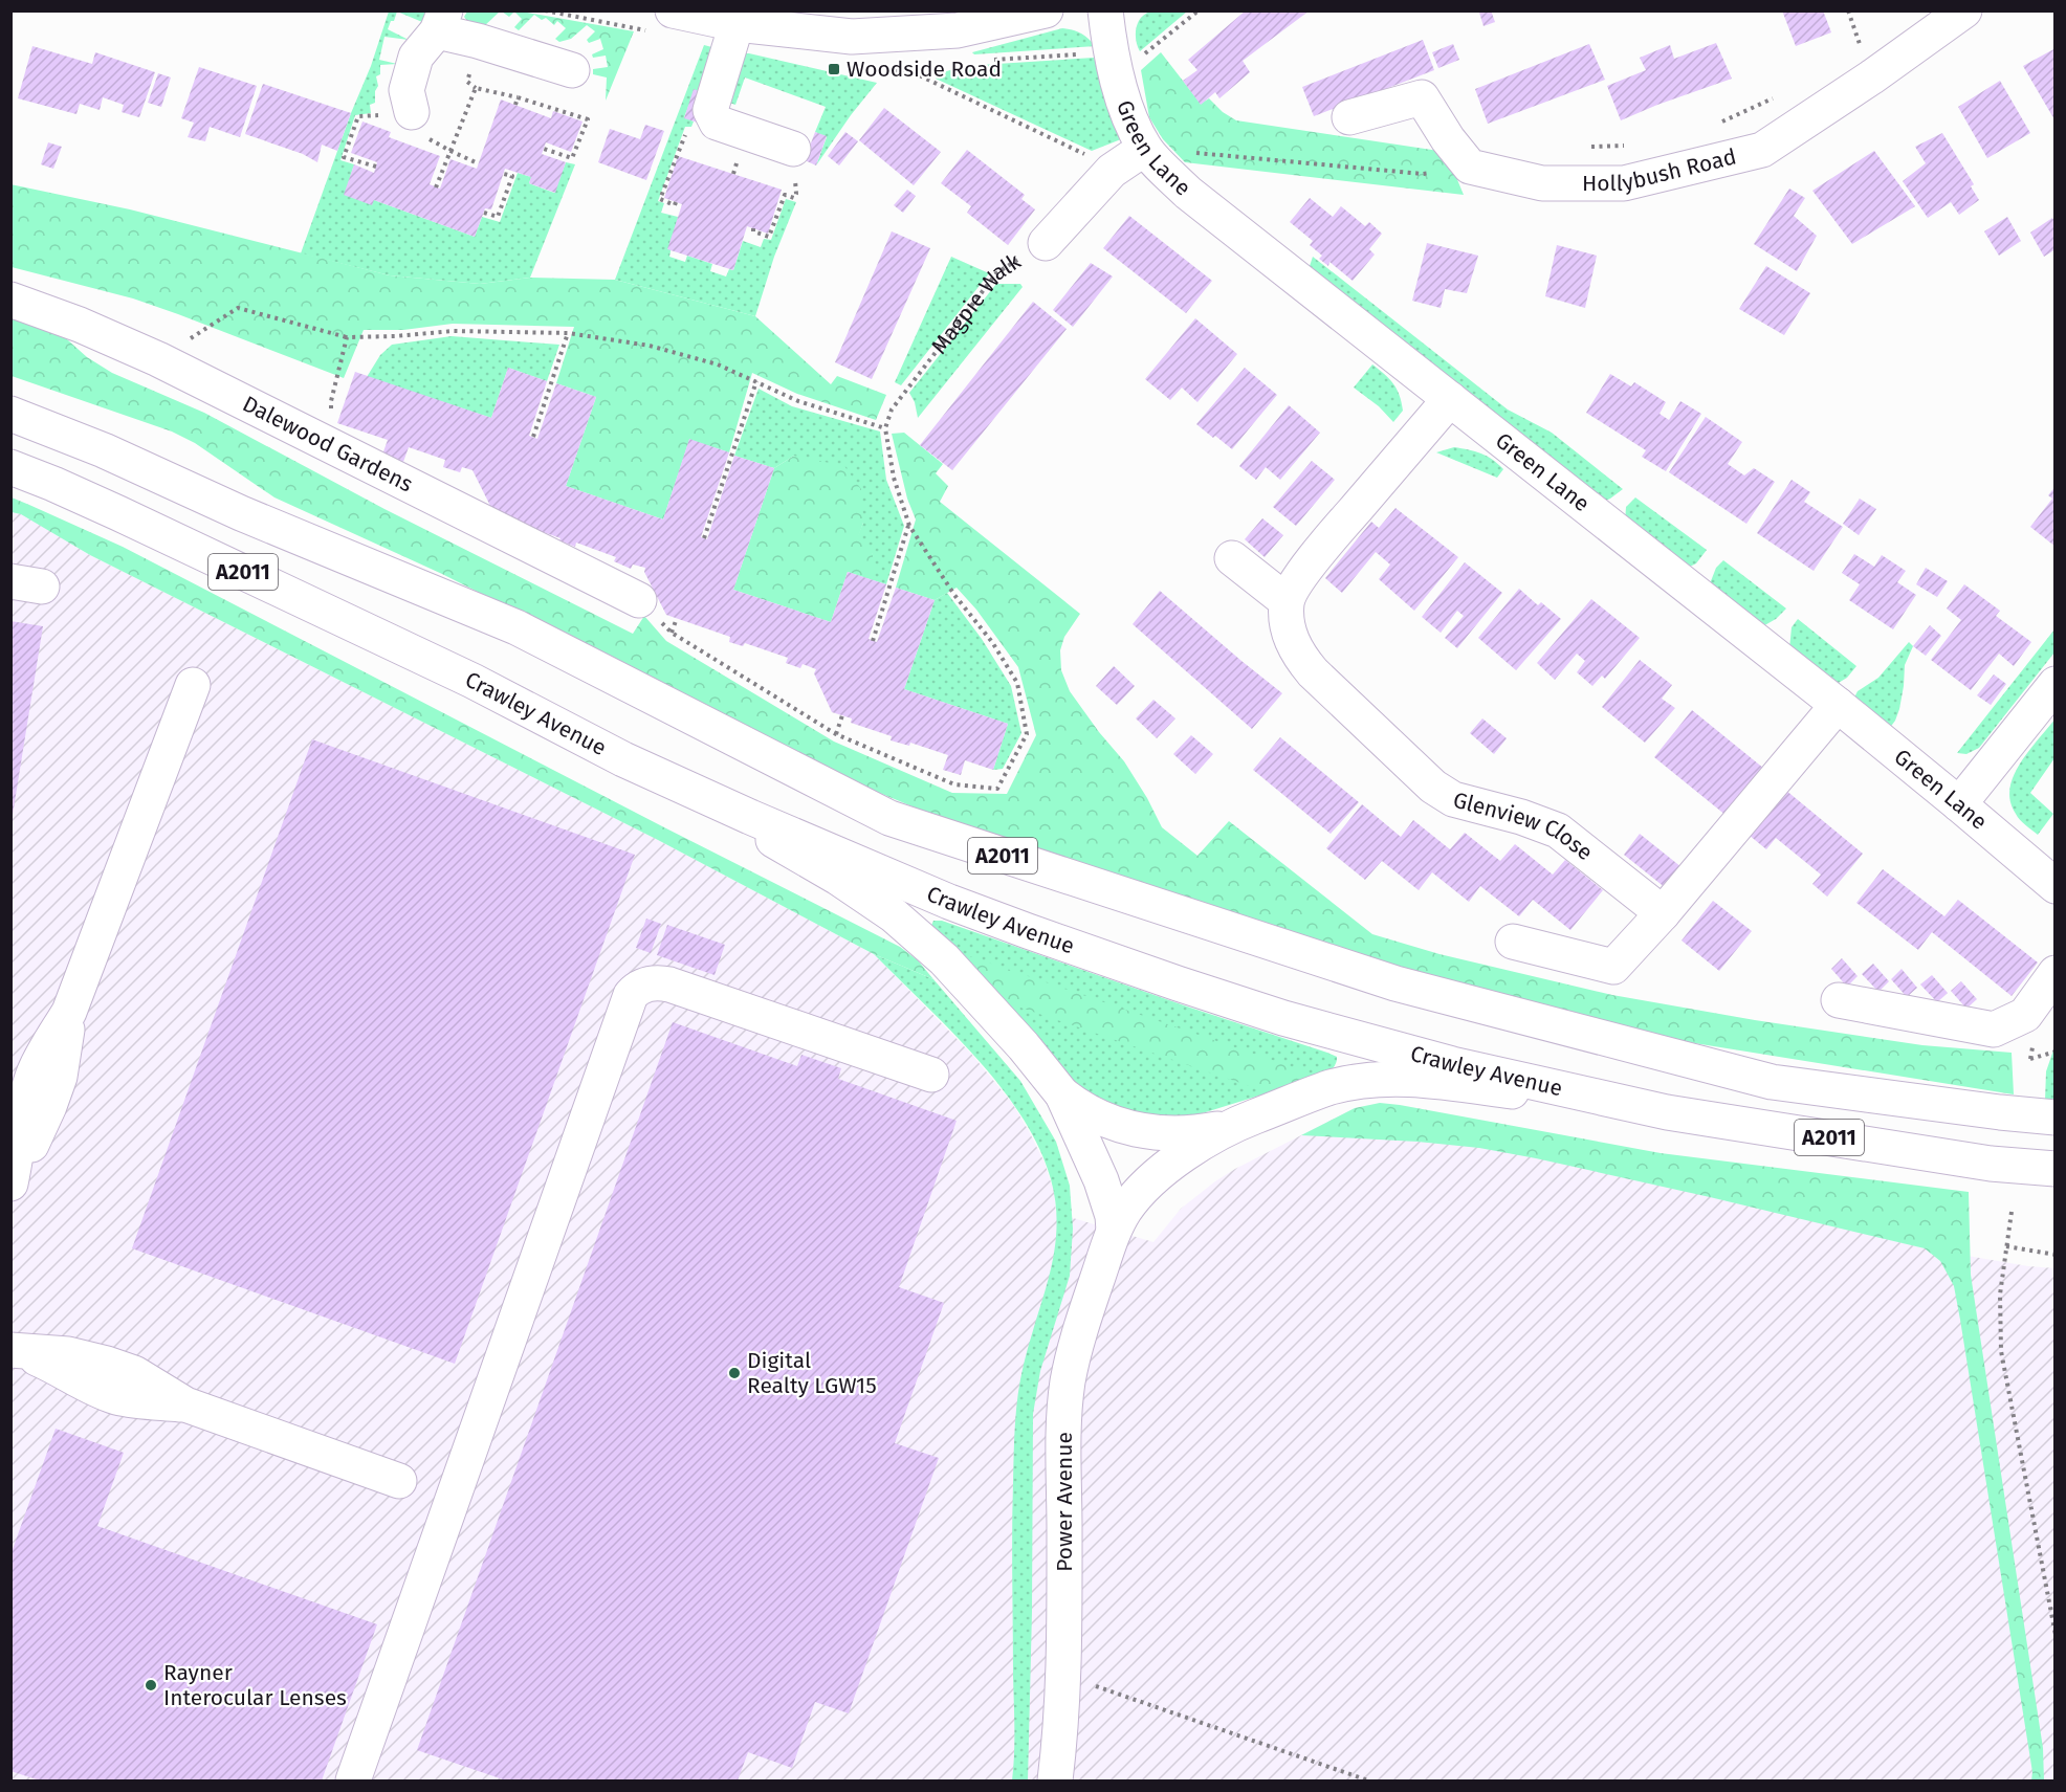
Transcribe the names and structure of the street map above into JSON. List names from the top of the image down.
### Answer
{
  "streets": {
    "street": [
      "Green Lane",
      "Hollybush Road",
      "Magpie Walk",
      "Dalewood Gardens",
      "A2011",
      "Crawley Avenue",
      "Glenview Close",
      "Power Avenue"
    ]
  },
  "crossings": [
    ["Green Lane", "Magpie Walk"]
  ],
  "places": {
    "transit": ["Woodside Road"],
    "other": ["Digital Realty LGW15", "Rayner Interocular Lenses"]
  }
}
